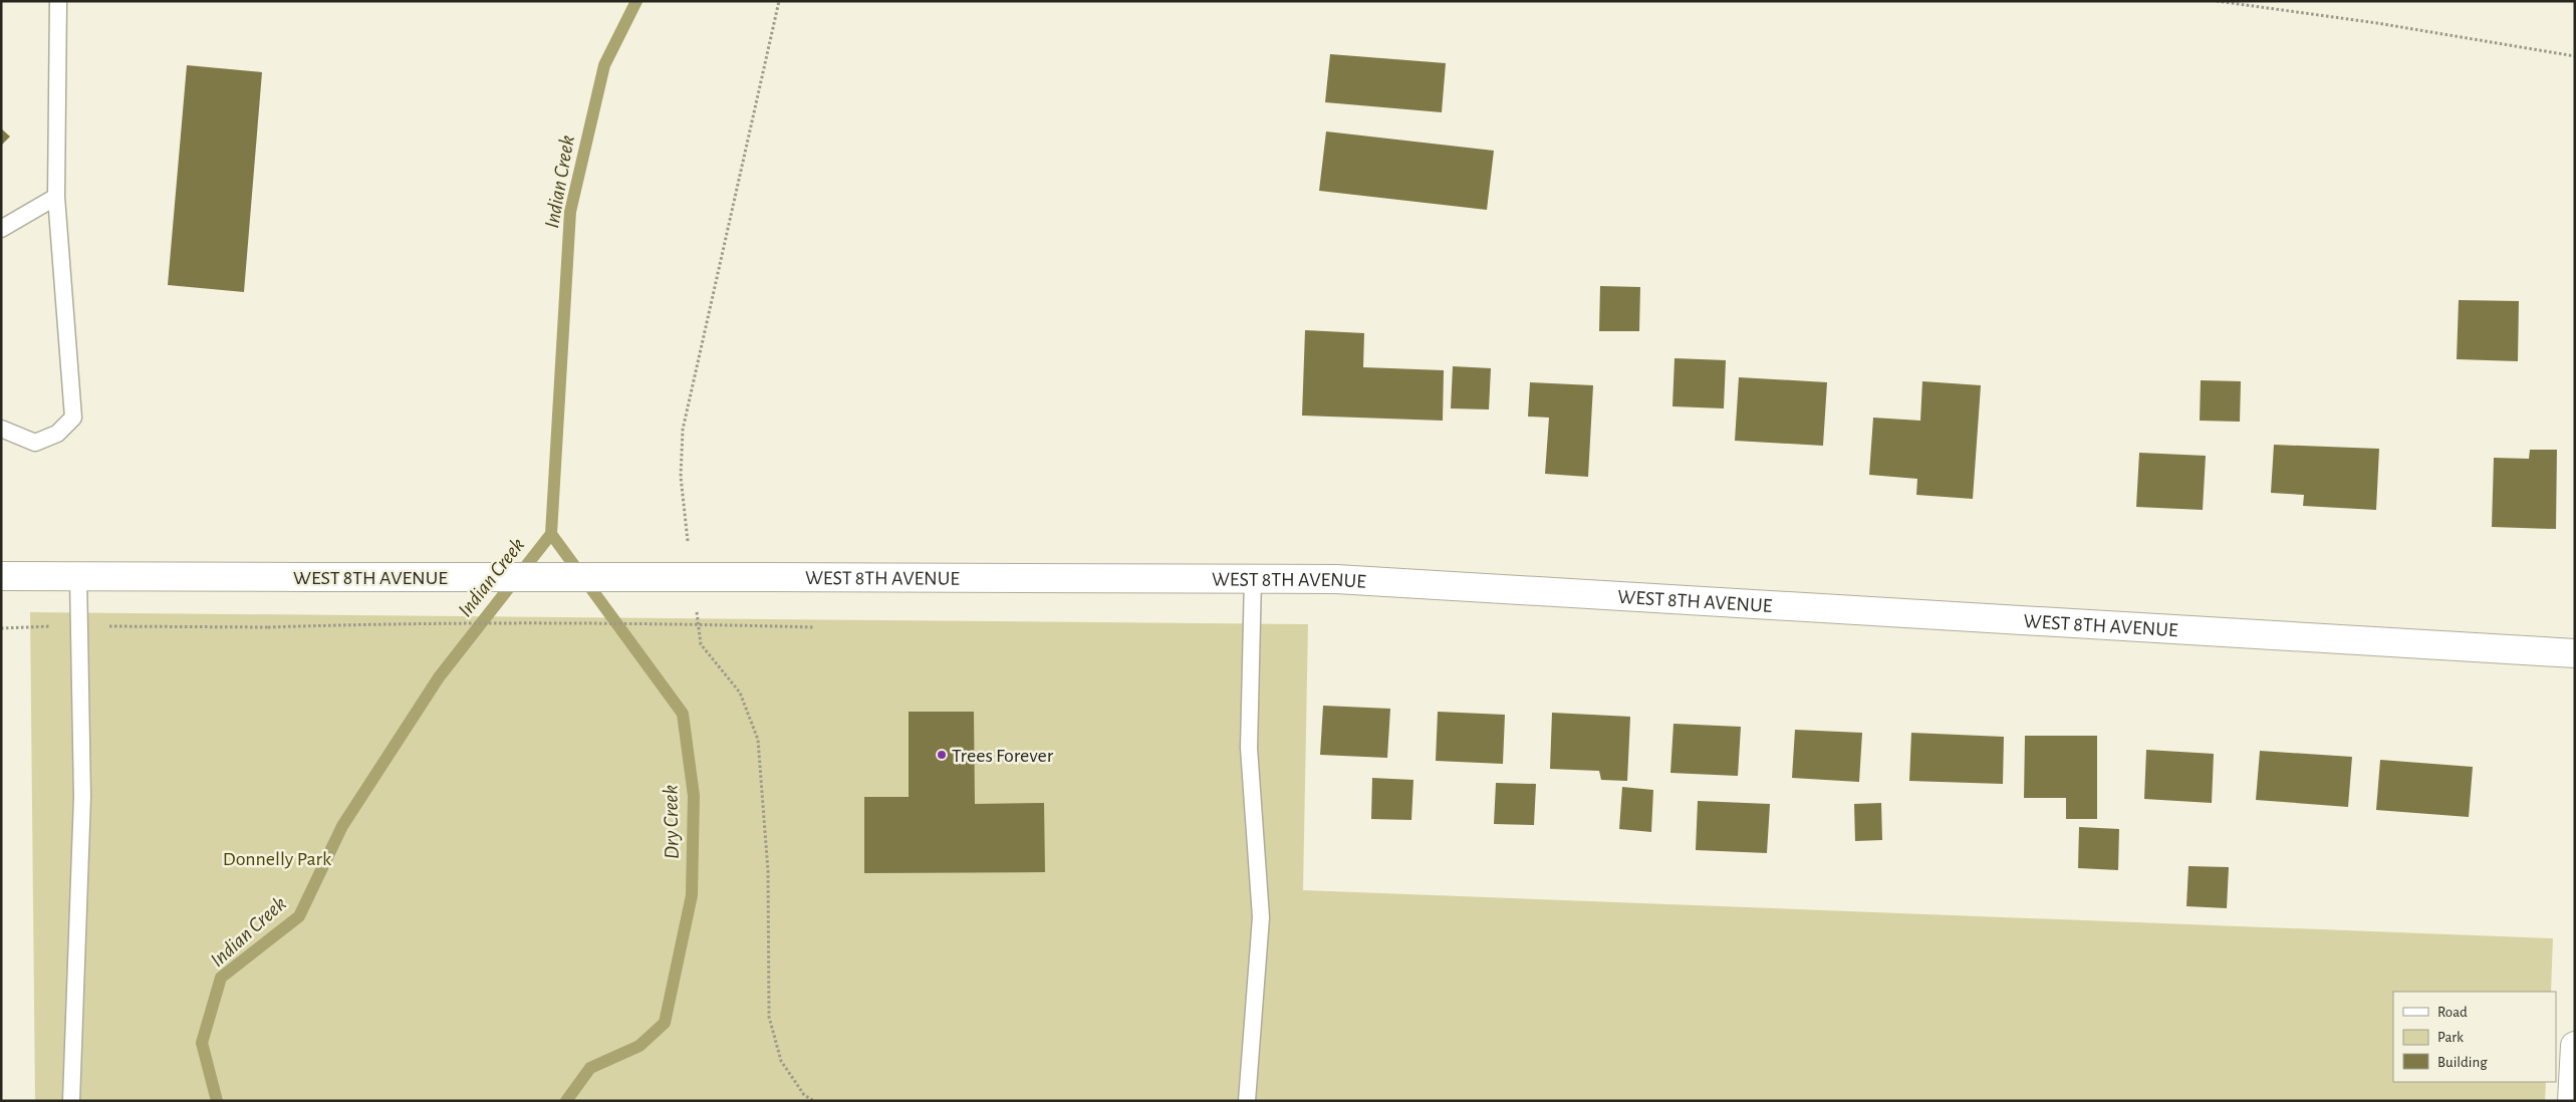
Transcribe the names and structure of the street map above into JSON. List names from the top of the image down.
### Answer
{
  "streets": {
    "street": ["WEST 8TH AVENUE"]
  },
  "water": ["Indian Creek", "Dry Creek"],
  "parks": ["Donnelly Park"],
  "places": ["Trees Forever"],
  "legend": ["Road", "Park", "Building"]
}
